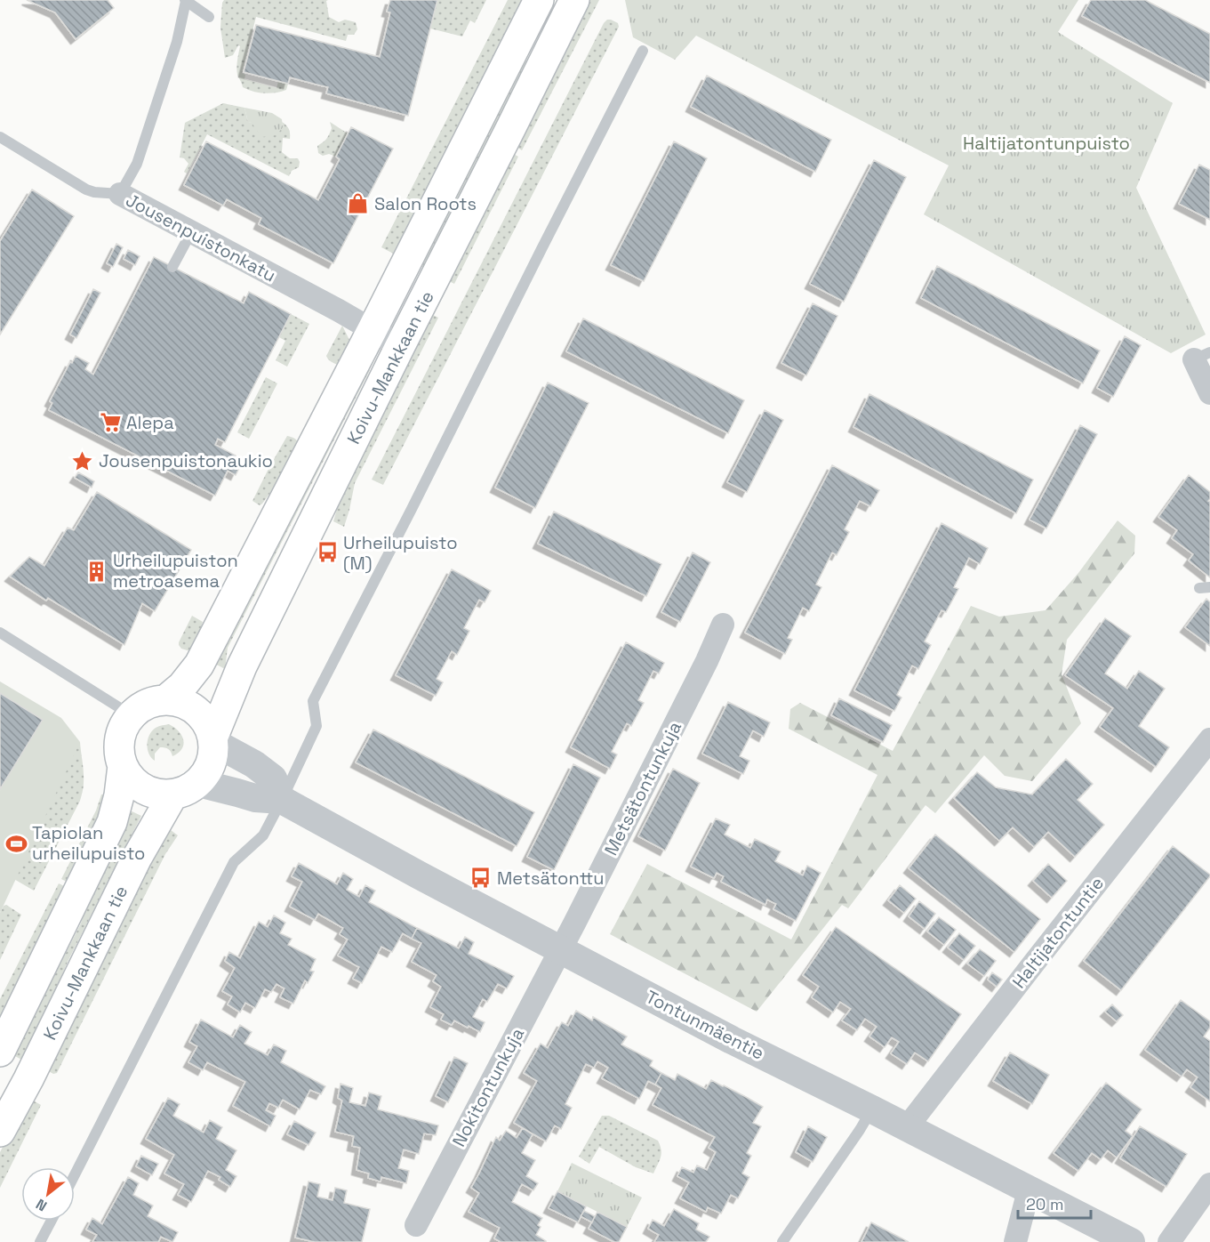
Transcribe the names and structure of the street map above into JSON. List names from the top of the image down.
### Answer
{
  "streets": {
    "main road": ["Koivu-Mankkaan tie"],
    "street": [
      "Jousenpuistonkatu",
      "Metsätontunkuja",
      "Haltijatontuntie",
      "Tontunmäentie",
      "Nokitontunkuja"
    ]
  },
  "crossings": [
    ["Jousenpuistonkatu", "Koivu-Mankkaan tie"],
    ["Koivu-Mankkaan tie", "Tontunmäentie"],
    ["Metsätontunkuja", "Tontunmäentie"],
    ["Metsätontunkuja", "Nokitontunkuja"],
    ["Haltijatontuntie", "Tontunmäentie"],
    ["Tontunmäentie", "Nokitontunkuja"]
  ],
  "parks": ["Haltijatontunpuisto"],
  "places": {
    "shop": ["Salon Roots"],
    "supermarket": ["Alepa"],
    "place": ["Jousenpuistonaukio"],
    "bus stop": ["Urheilupuisto (M)", "Metsätonttu"],
    "building": ["Urheilupuiston metroasema"],
    "sports": ["Tapiolan urheilupuisto"]
  },
  "scale_bar": "20 m",
  "north": "bottom left"
}
